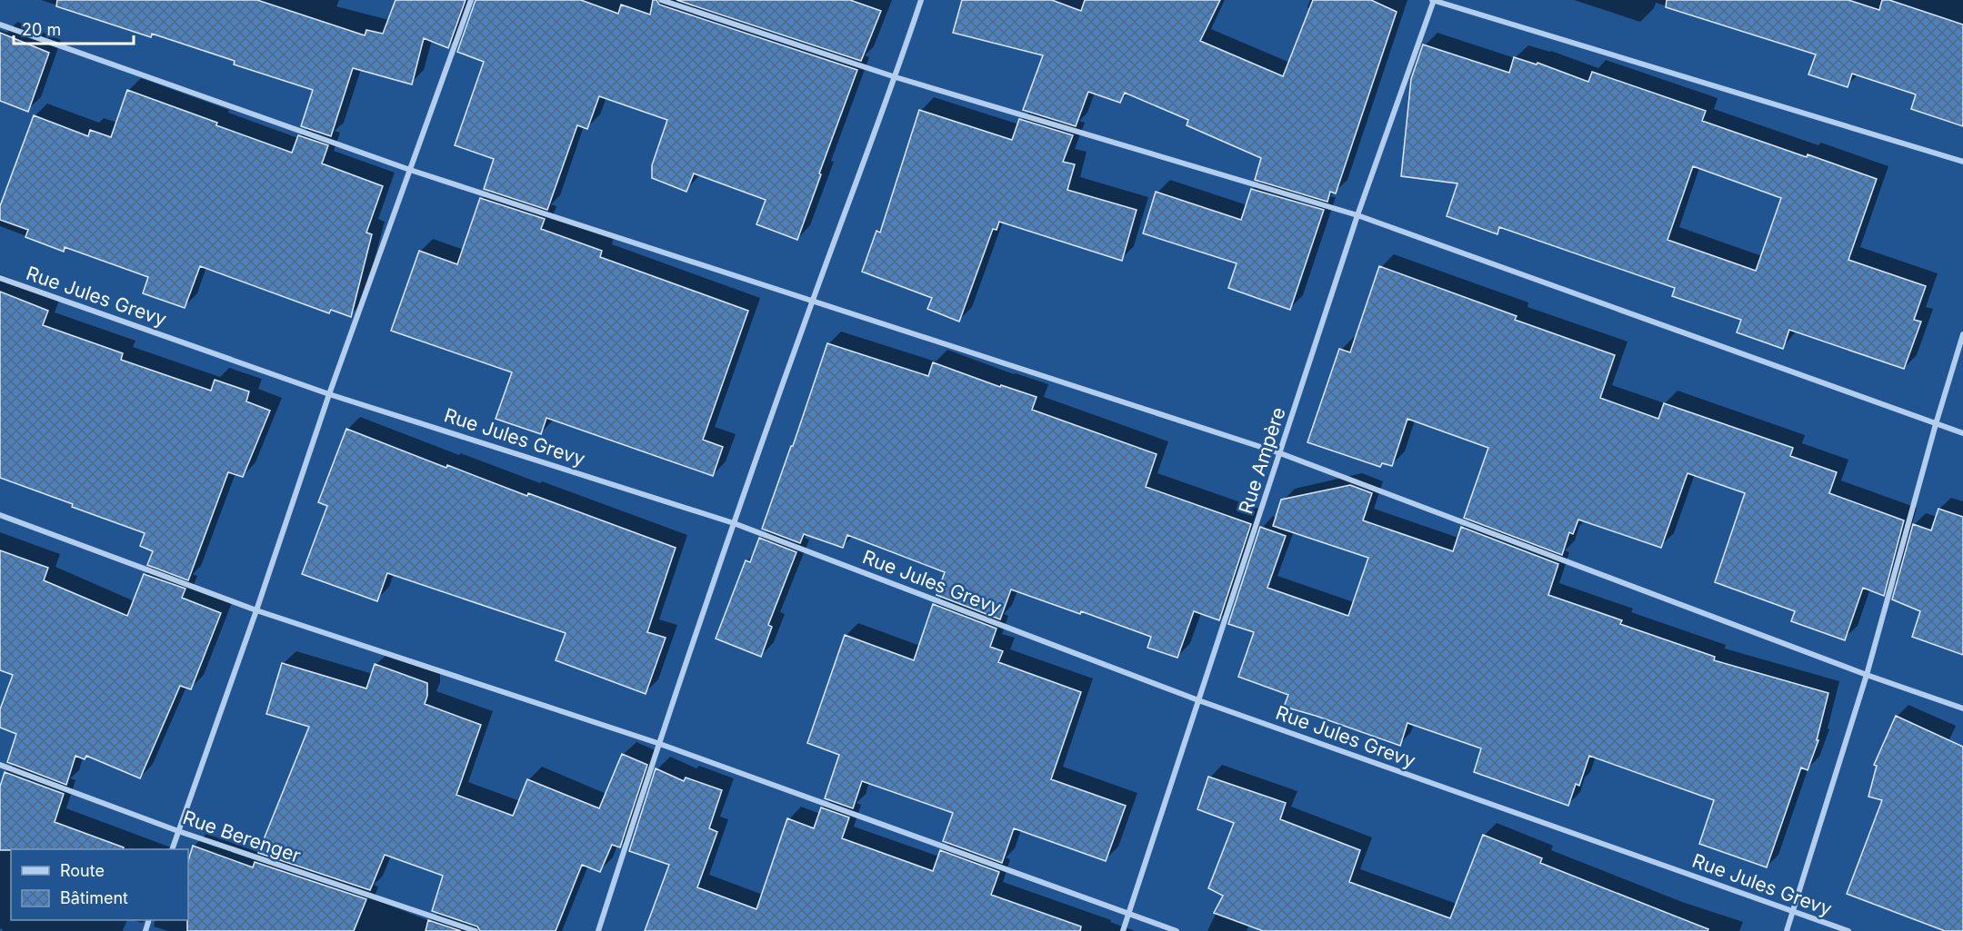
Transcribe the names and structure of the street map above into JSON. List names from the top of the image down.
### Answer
{
  "streets": {
    "street": ["Rue Jules Grevy", "Rue Ampère", "Rue Berenger"]
  },
  "crossings": [
    ["Rue Jules Grevy", "Rue Ampère"]
  ],
  "legend": ["Route", "Bâtiment"],
  "scale_bar": "20 m"
}
